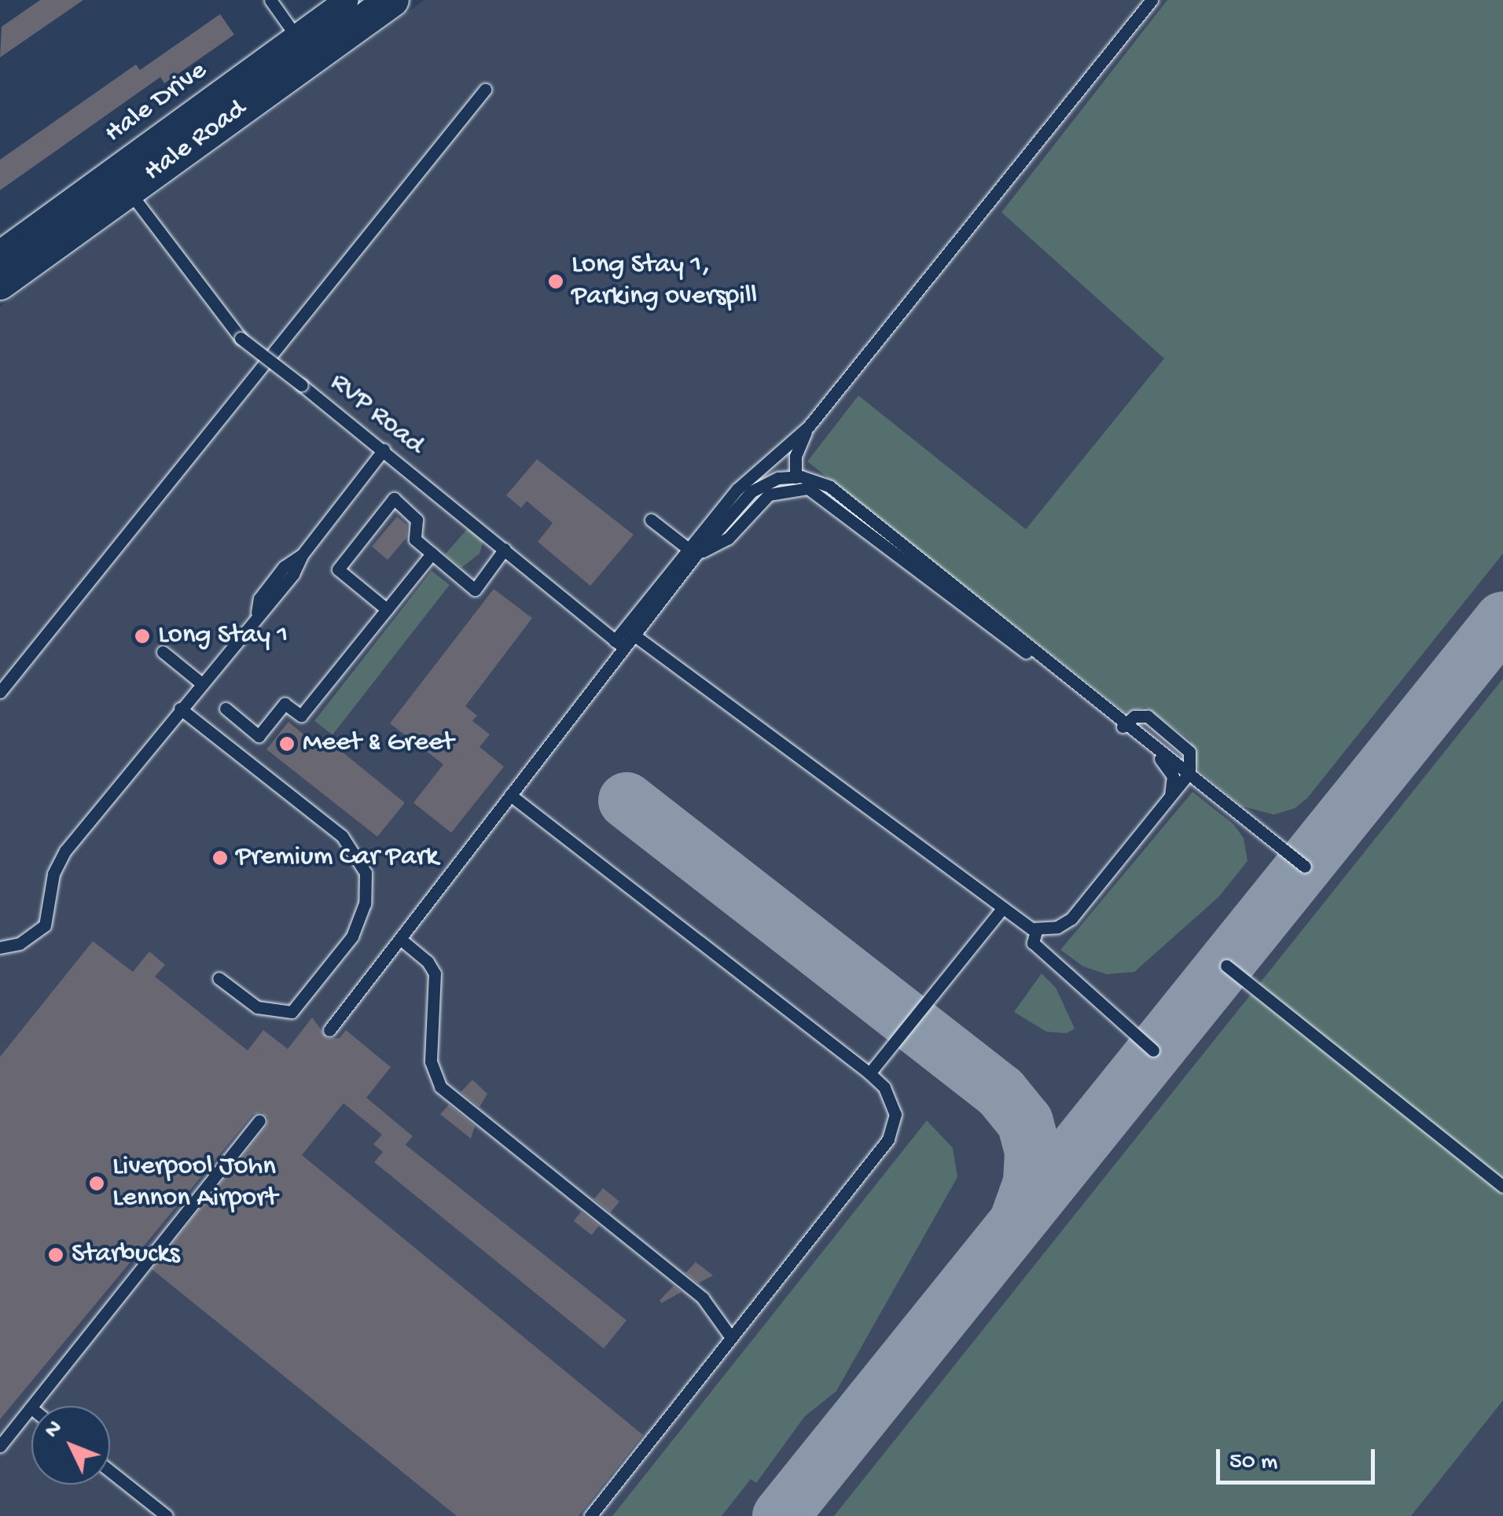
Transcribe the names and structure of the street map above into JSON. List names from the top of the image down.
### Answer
{
  "streets": {
    "street": ["Hale Drive", "Hale Road"],
    "lane": ["RVP Road"]
  },
  "crossings": [
    ["Hale Road", "RVP Road"]
  ],
  "places": [
    "Long Stay 1, Parking overspill",
    "Long Stay 1",
    "Meet & Greet",
    "Premium Car Park",
    "Liverpool John Lennon Airport",
    "Starbucks"
  ],
  "scale_bar": "50 m",
  "north": "top left"
}
